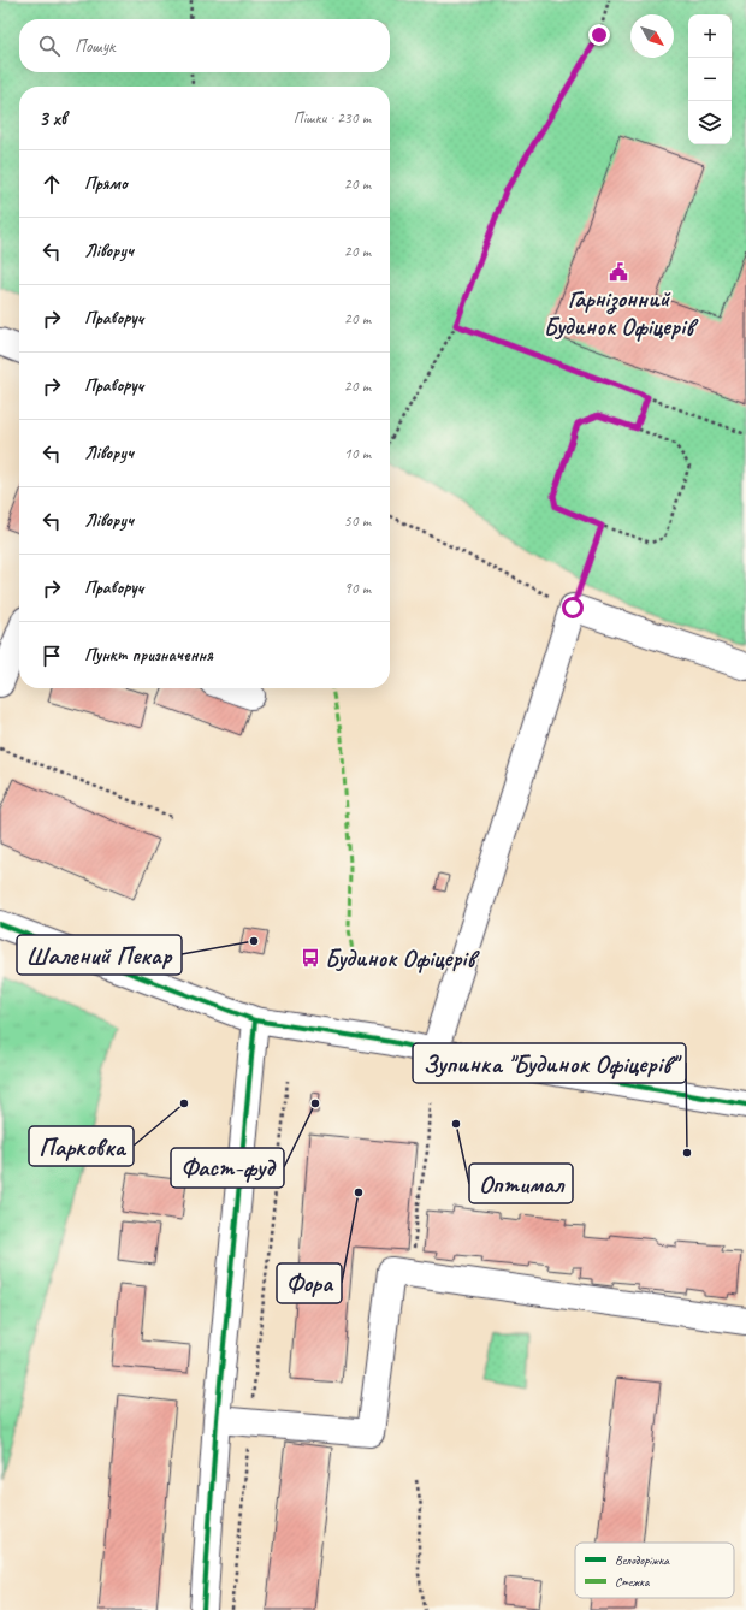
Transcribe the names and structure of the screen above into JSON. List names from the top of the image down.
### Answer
{
  "places": {
    "public building": ["Гарнізонний Будинок Офіцерів"],
    "other": [
      "Шалений Пекар",
      "Парковка",
      "Фаст-фуд",
      "Оптимал",
      "Зупинка \"Будинок Офіцерів\"",
      "Фора"
    ],
    "bus stop": ["Будинок Офіцерів"]
  },
  "legend": ["Велодоріжка", "Стежка"],
  "north": "bottom right",
  "page": {
    "map_buttons": ["+", "−"],
    "search": "Пошук",
    "heading": ["3 хв", "Пішки · 230 m"],
    "list": [
      ["Прямо", "20 m"],
      ["Ліворуч", "20 m"],
      ["Праворуч", "20 m"],
      ["Праворуч", "20 m"],
      ["Ліворуч", "10 m"],
      ["Ліворуч", "50 m"],
      ["Праворуч", "90 m"],
      "Пункт призначення"
    ]
  }
}
